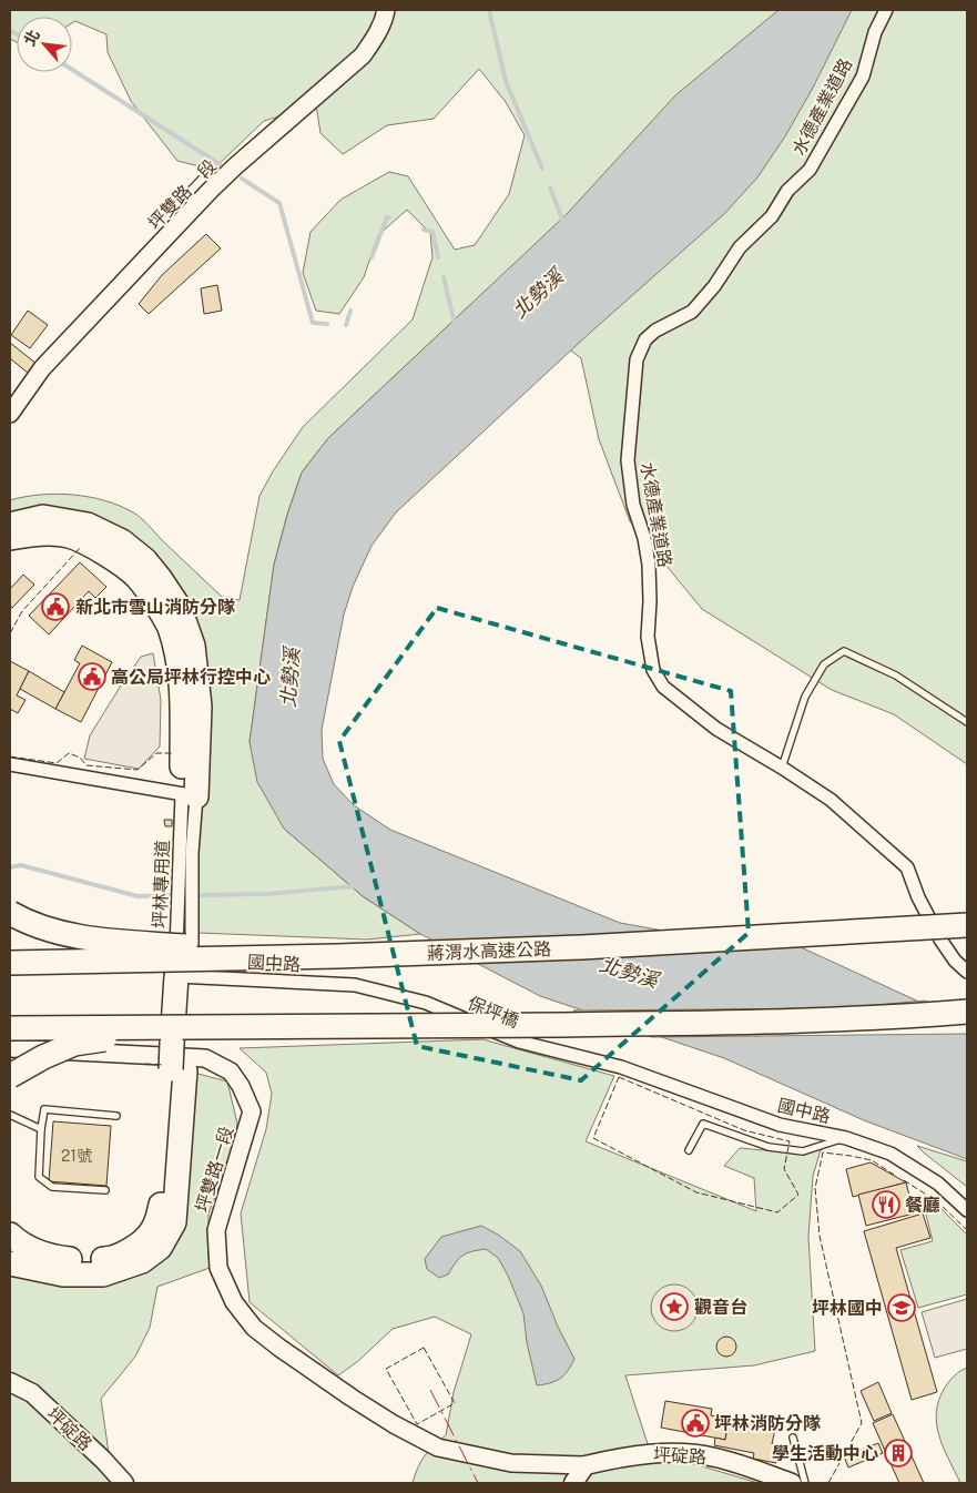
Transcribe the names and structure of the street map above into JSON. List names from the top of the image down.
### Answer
{
  "streets": {
    "highway": ["蔣渭水高速公路"],
    "main road": ["坪碇路"],
    "street": [
      "水德產業道路",
      "坪雙路一段",
      "坪林專用道",
      "國中路",
      "保坪橋"
    ]
  },
  "crossings": [
    ["坪雙路一段", "坪碇路"],
    ["坪林專用道", "國中路"],
    ["國中路", "保坪橋"]
  ],
  "water": ["北勢溪"],
  "places": {
    "public building": ["新北市雪山消防分隊", "高公局坪林行控中心", "坪林消防分隊"],
    "restaurant": ["餐廳"],
    "place": ["觀音台"],
    "school or university": ["坪林國中"],
    "building": ["學生活動中心"]
  },
  "house_numbers": ["21號"],
  "north": "top left"
}
